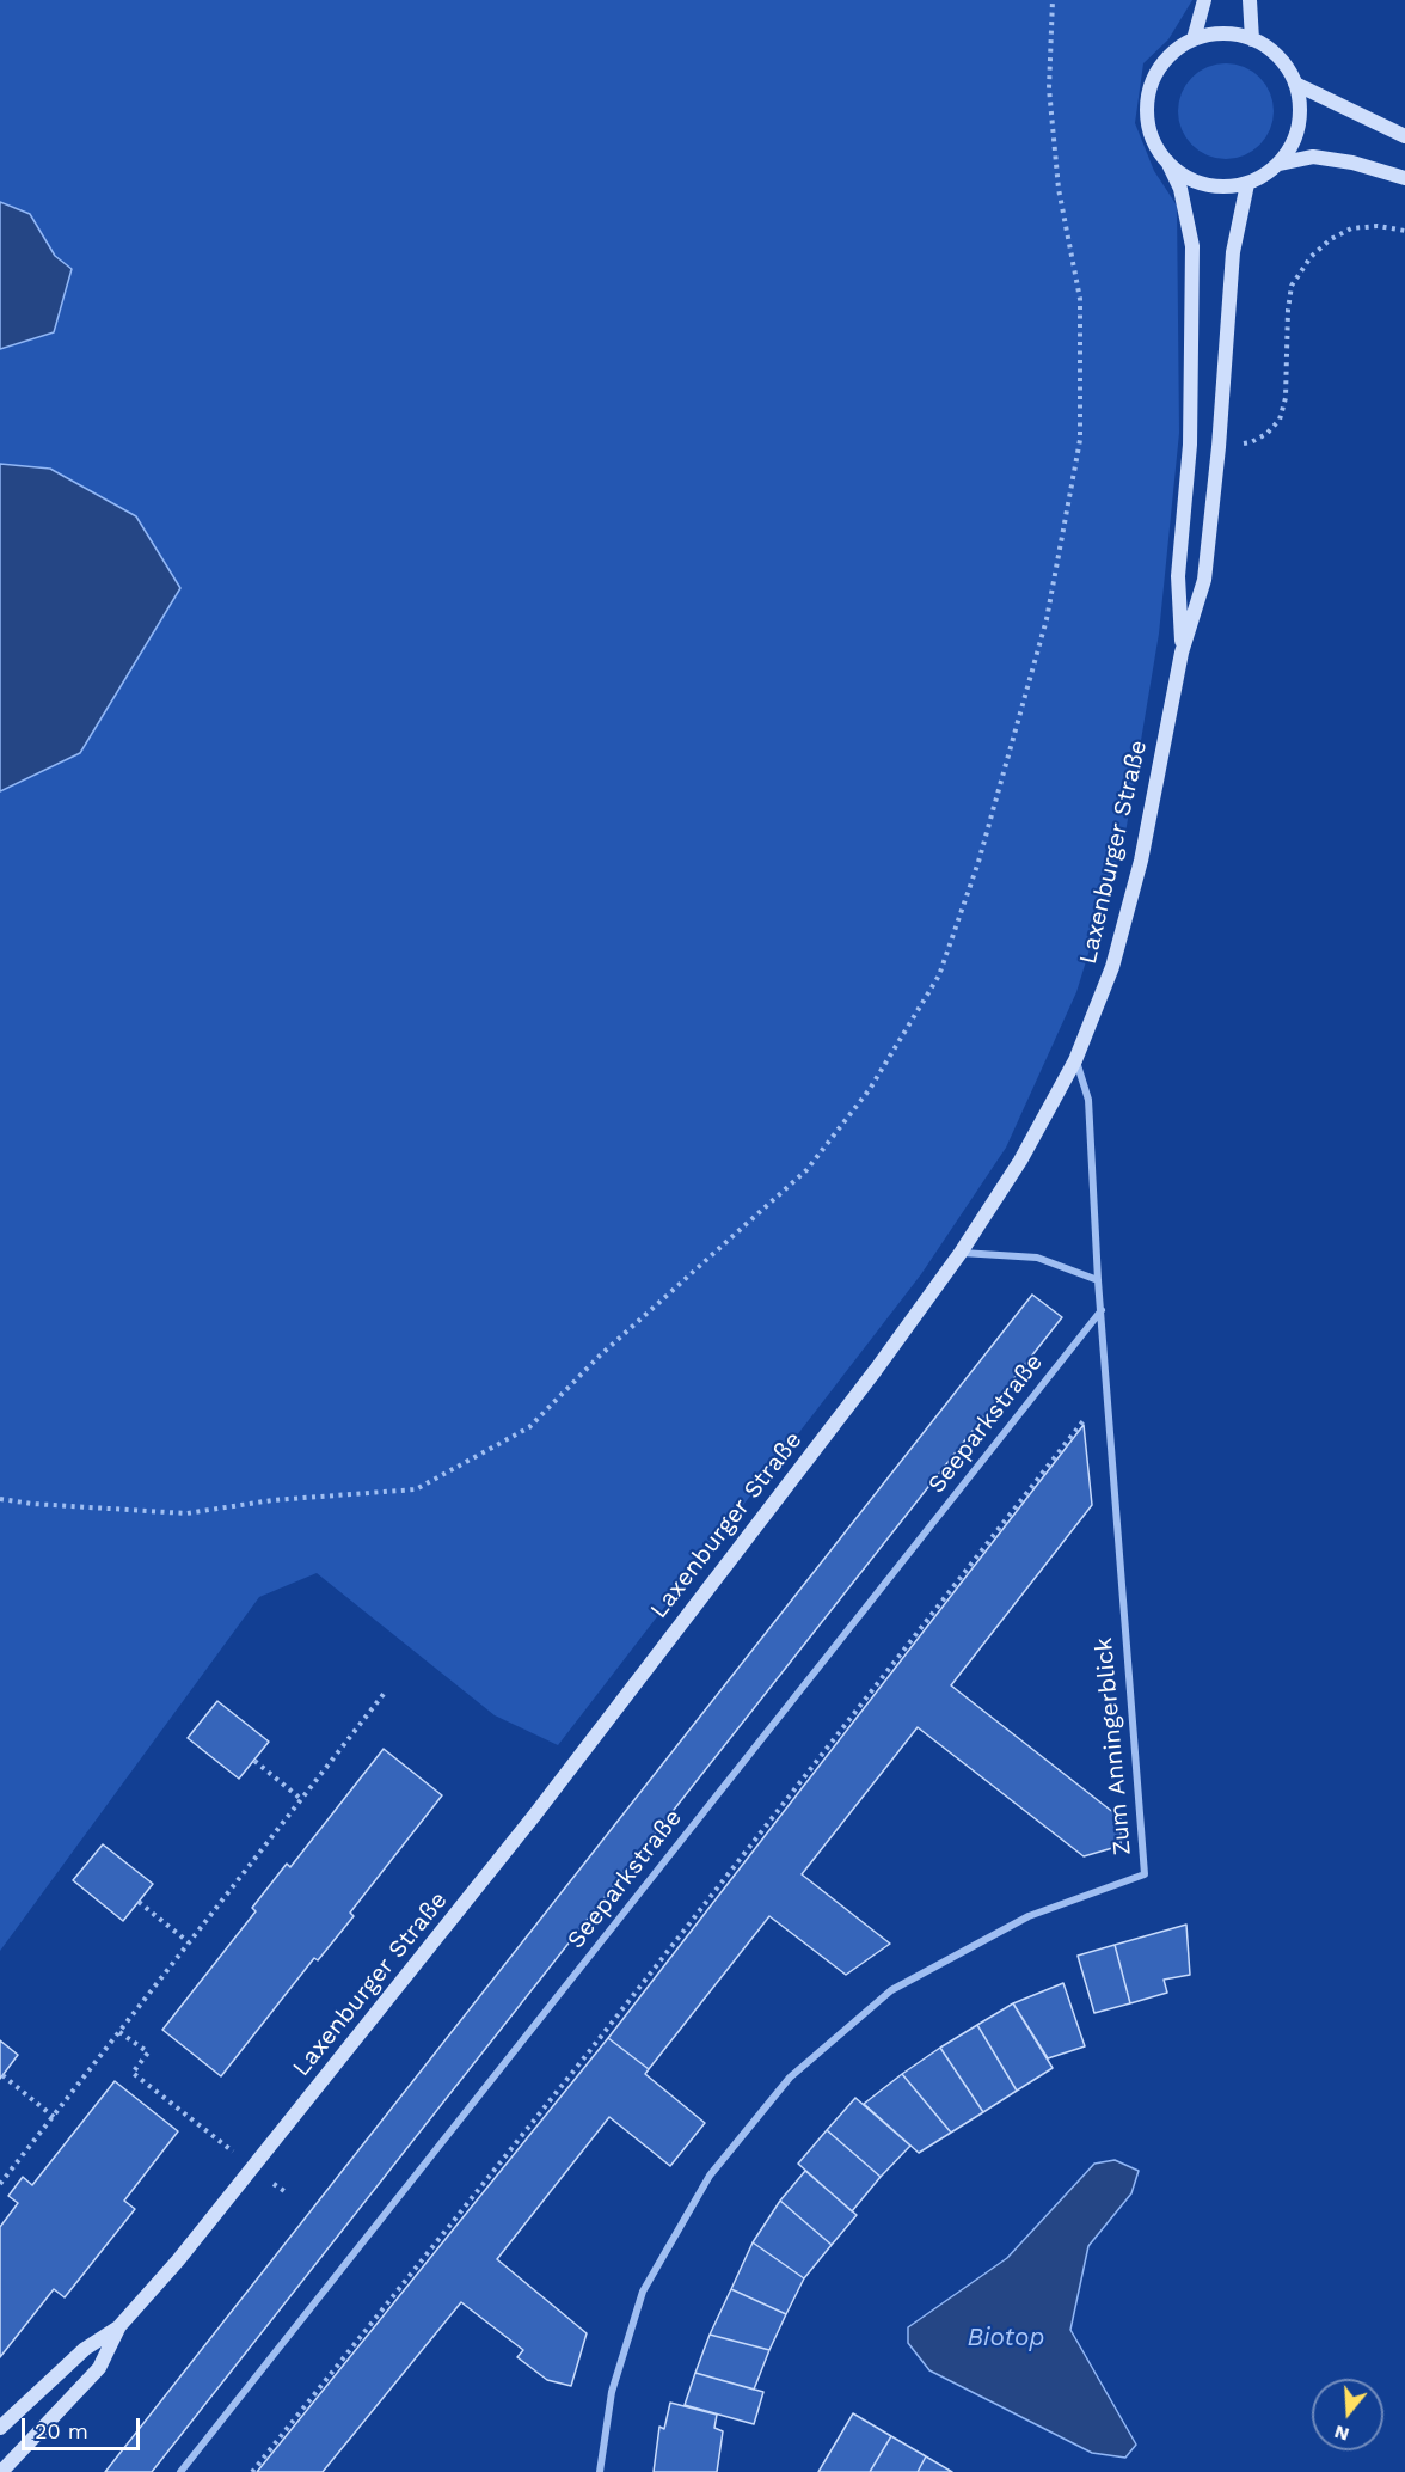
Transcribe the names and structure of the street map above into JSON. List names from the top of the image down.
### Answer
{
  "streets": {
    "main road": ["Laxenburger Straße"],
    "street": ["Seeparkstraße", "Zum Anningerblick"]
  },
  "crossings": [
    ["Laxenburger Straße", "Zum Anningerblick"],
    ["Seeparkstraße", "Zum Anningerblick"]
  ],
  "water": ["Biotop"],
  "scale_bar": "20 m",
  "north": "bottom"
}
